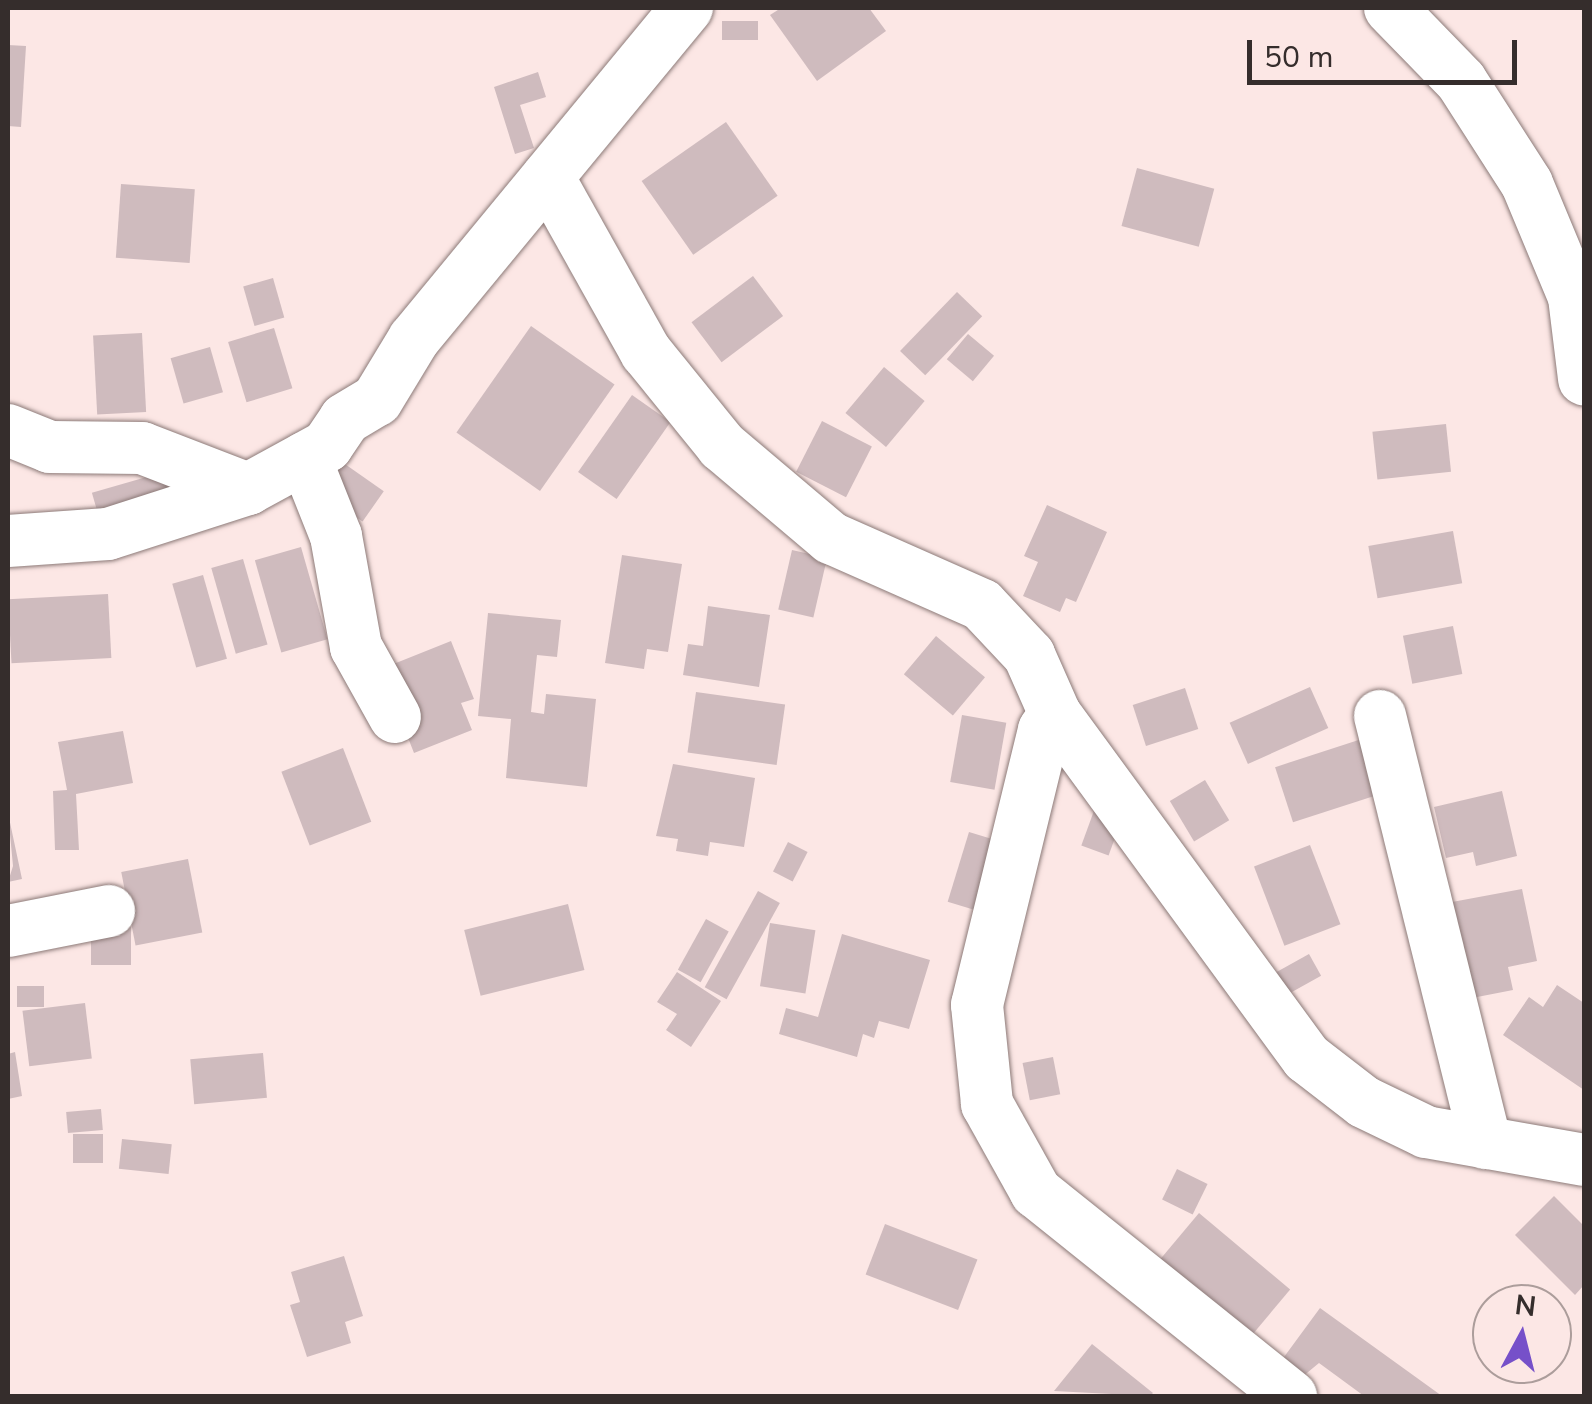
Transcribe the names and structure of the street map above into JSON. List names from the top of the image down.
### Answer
{
  "scale_bar": "50 m",
  "north": "top"
}
